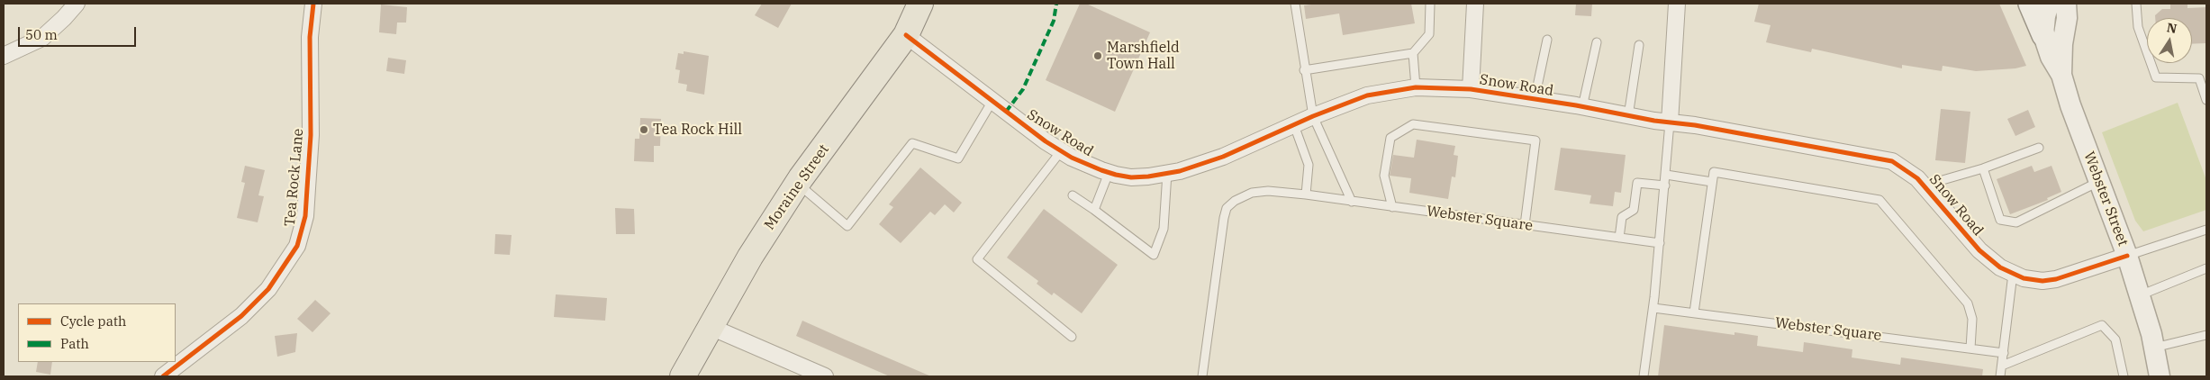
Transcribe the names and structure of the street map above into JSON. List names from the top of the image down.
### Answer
{
  "streets": {
    "main road": ["Moraine Street"],
    "street": ["Snow Road", "Tea Rock Lane", "Webster Street"],
    "lane": ["Webster Square"]
  },
  "crossings": [
    ["Snow Road", "Moraine Street"],
    ["Snow Road", "Webster Street"]
  ],
  "places": ["Marshfield Town Hall", "Tea Rock Hill"],
  "legend": ["Cycle path", "Path"],
  "scale_bar": "50 m",
  "north": "top"
}
